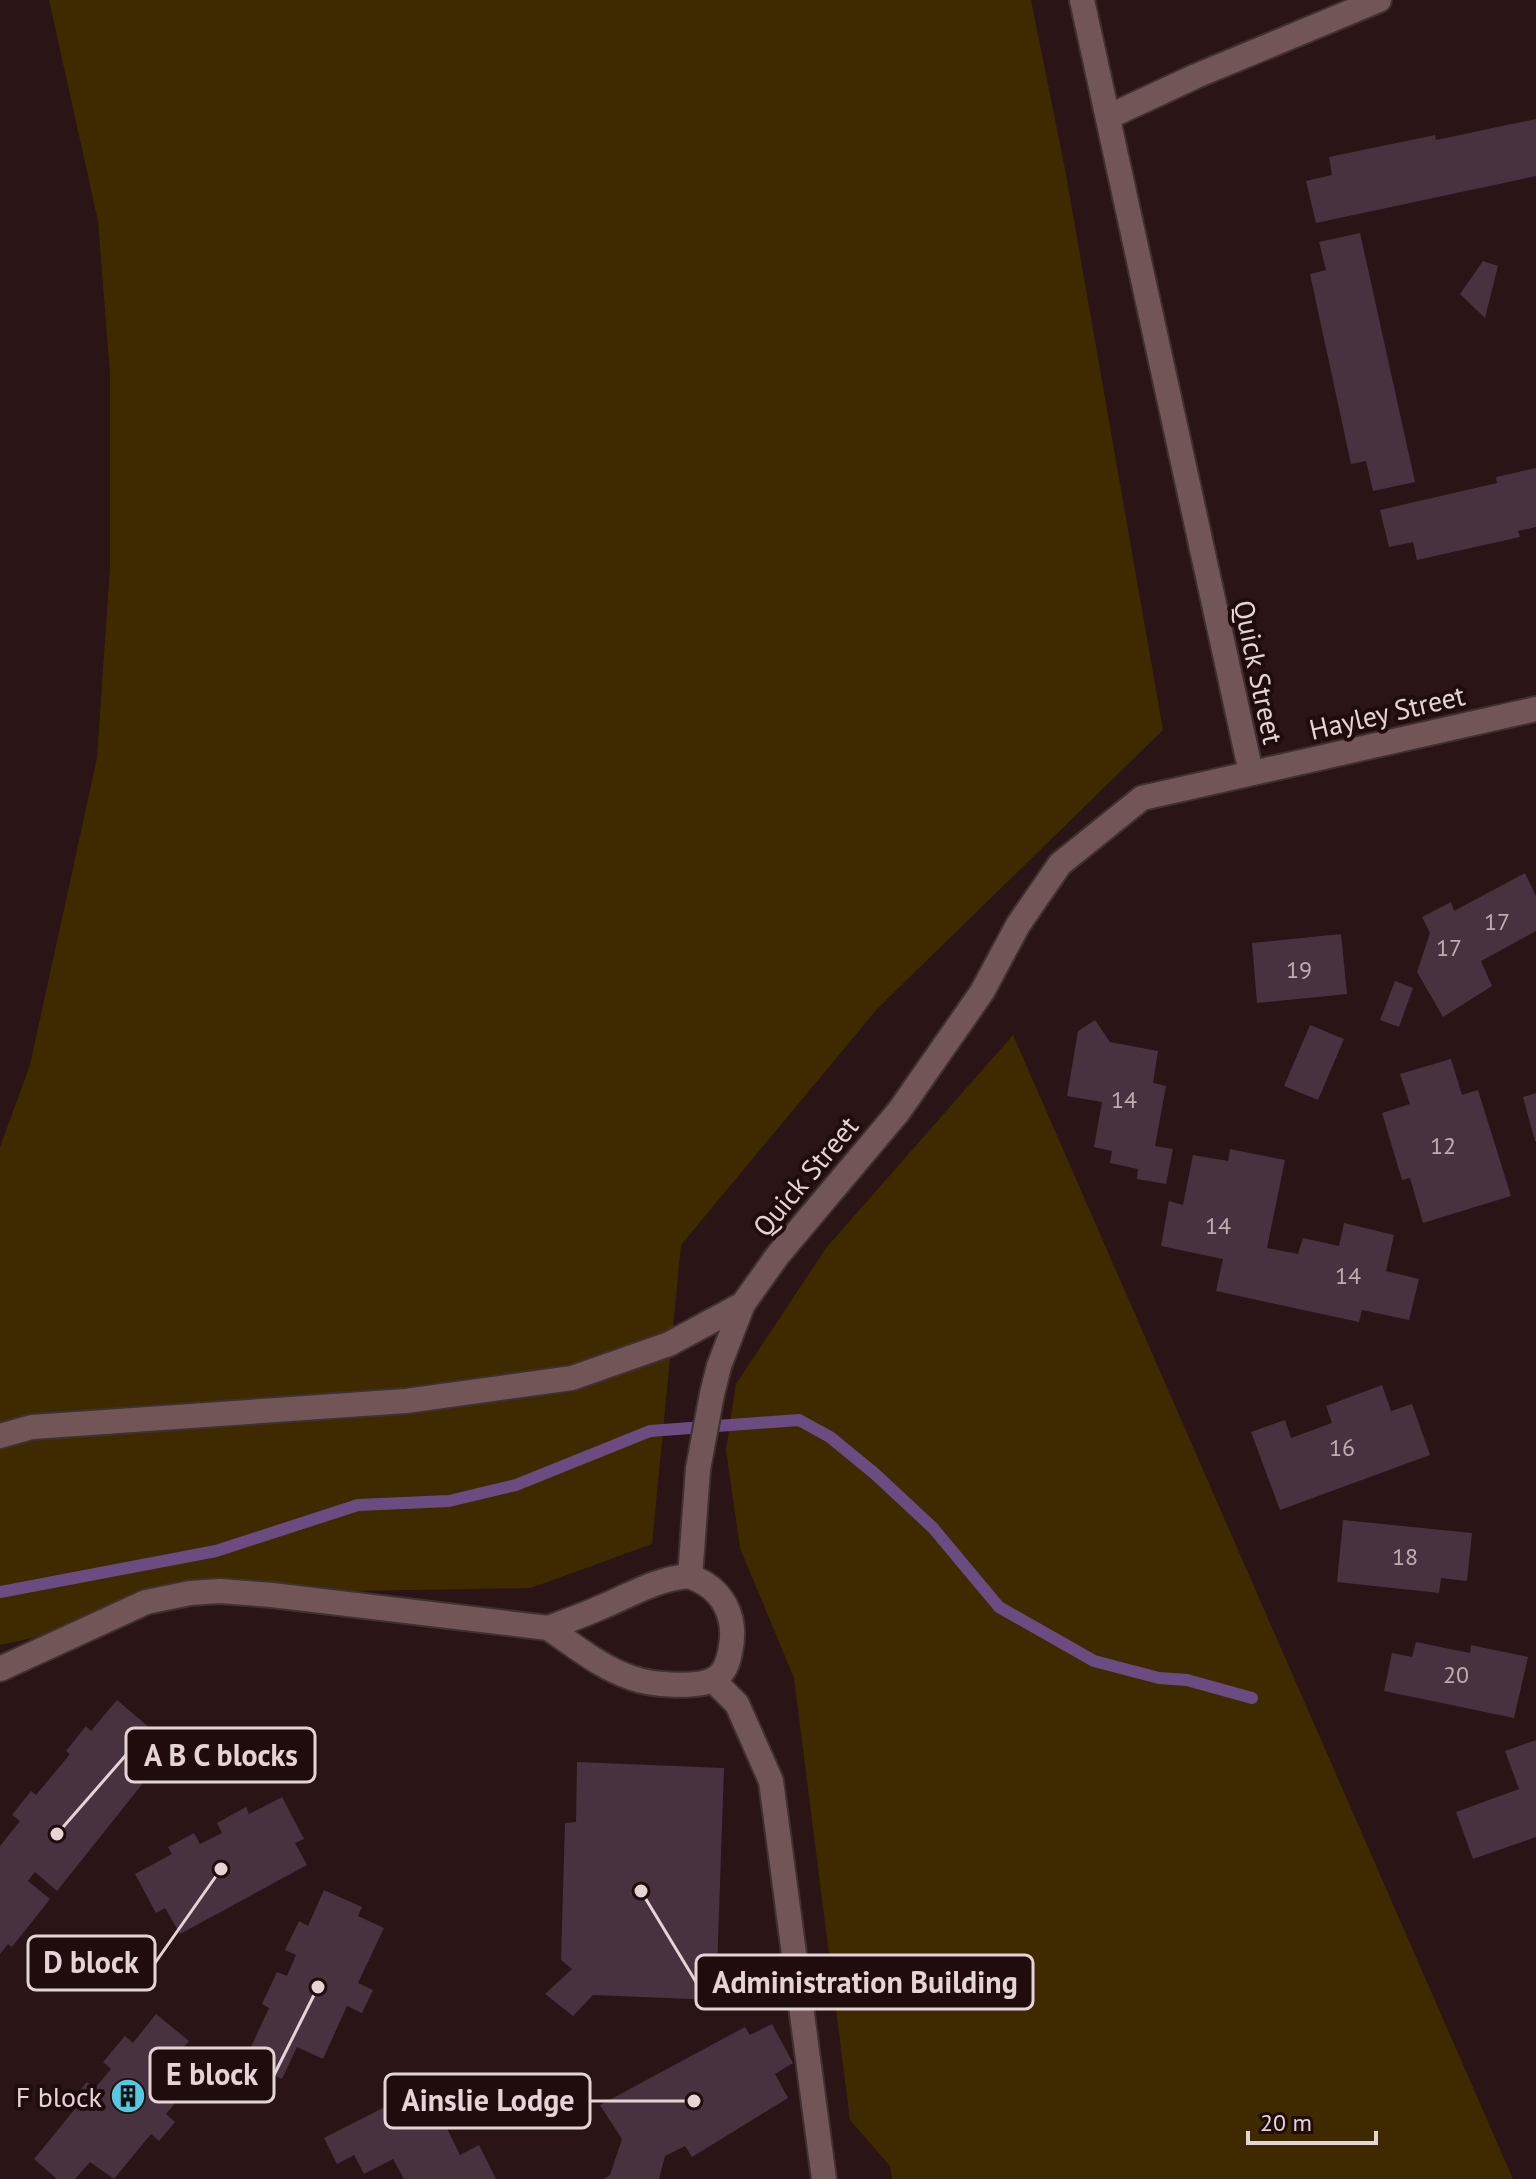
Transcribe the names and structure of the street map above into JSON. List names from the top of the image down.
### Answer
{
  "streets": {
    "street": ["Quick Street", "Hayley Street"]
  },
  "crossings": [
    ["Quick Street", "Hayley Street"]
  ],
  "places": {
    "other": [
      "A B C blocks",
      "D block",
      "Administration Building",
      "E block",
      "Ainslie Lodge"
    ],
    "building": ["F block"]
  },
  "house_numbers": [
    "17",
    "17",
    "19",
    "14",
    "12",
    "14",
    "14",
    "16",
    "18",
    "20"
  ],
  "scale_bar": "20 m"
}
